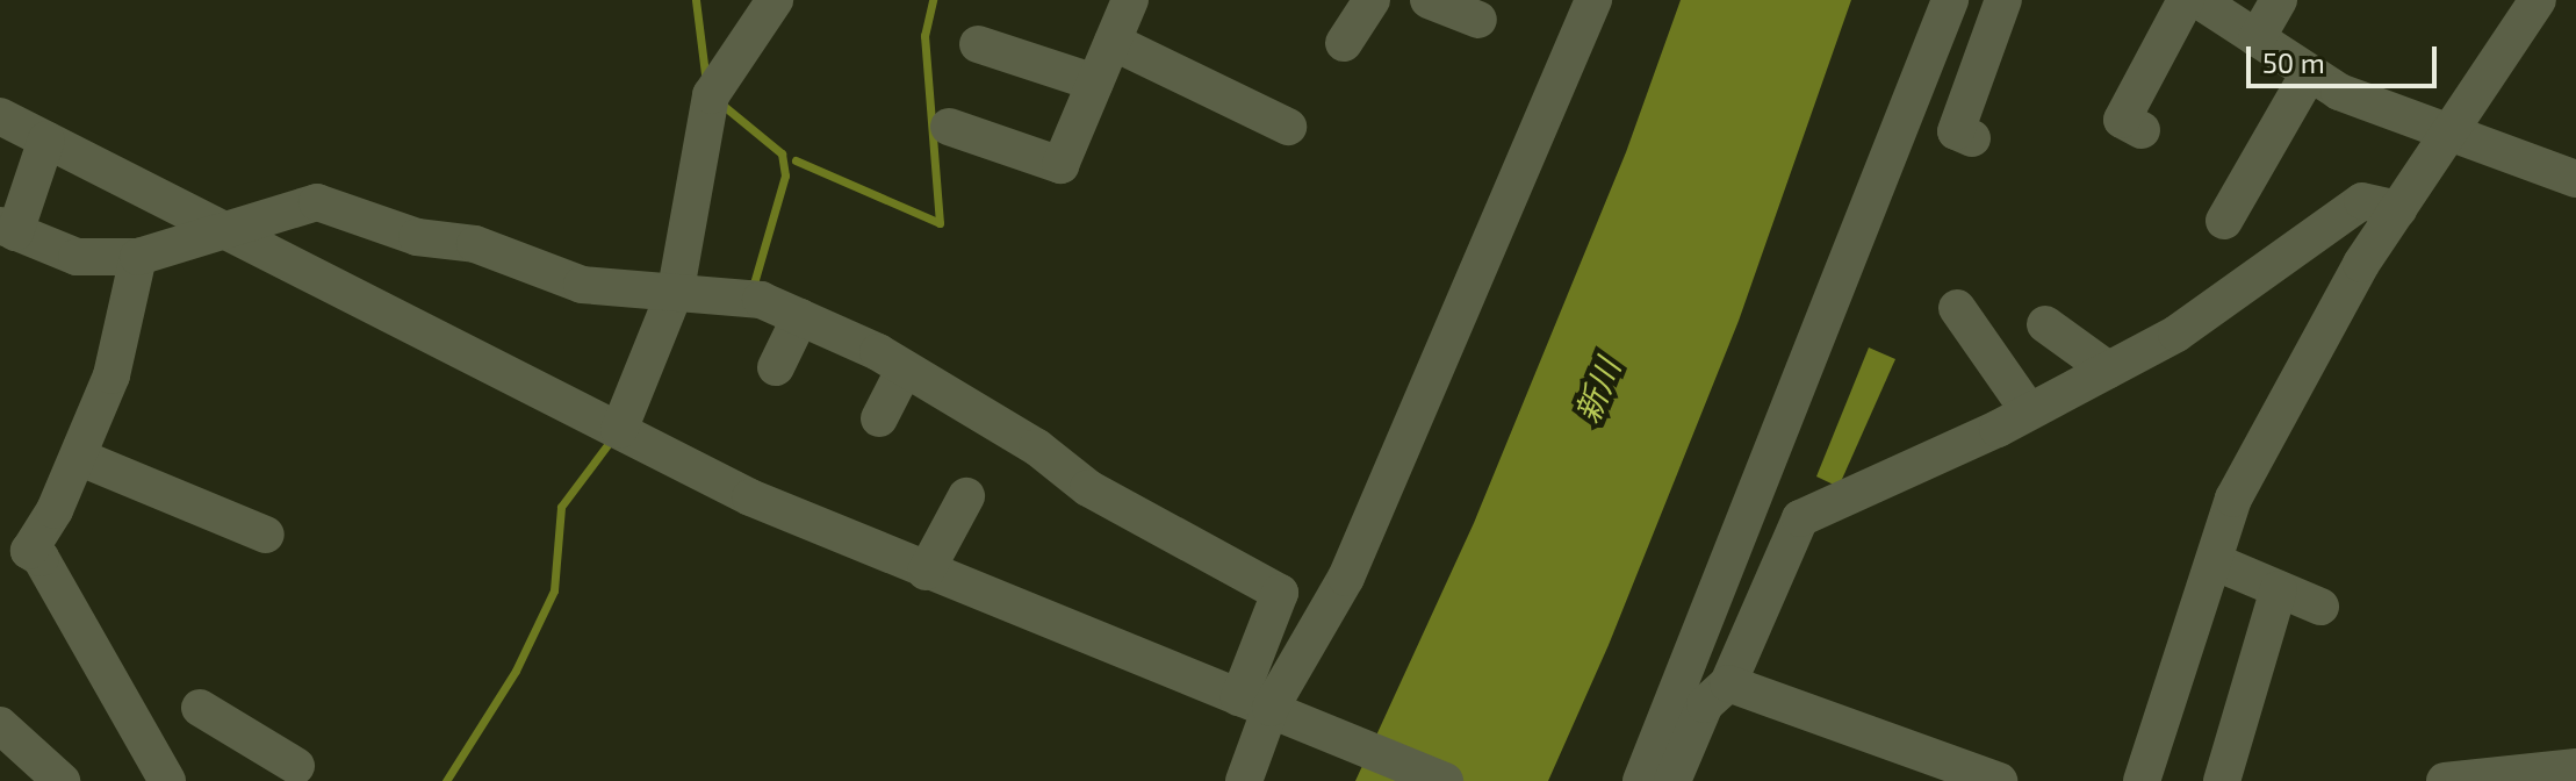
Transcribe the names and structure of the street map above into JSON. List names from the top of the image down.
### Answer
{
  "water": ["新川"],
  "scale_bar": "50 m"
}
